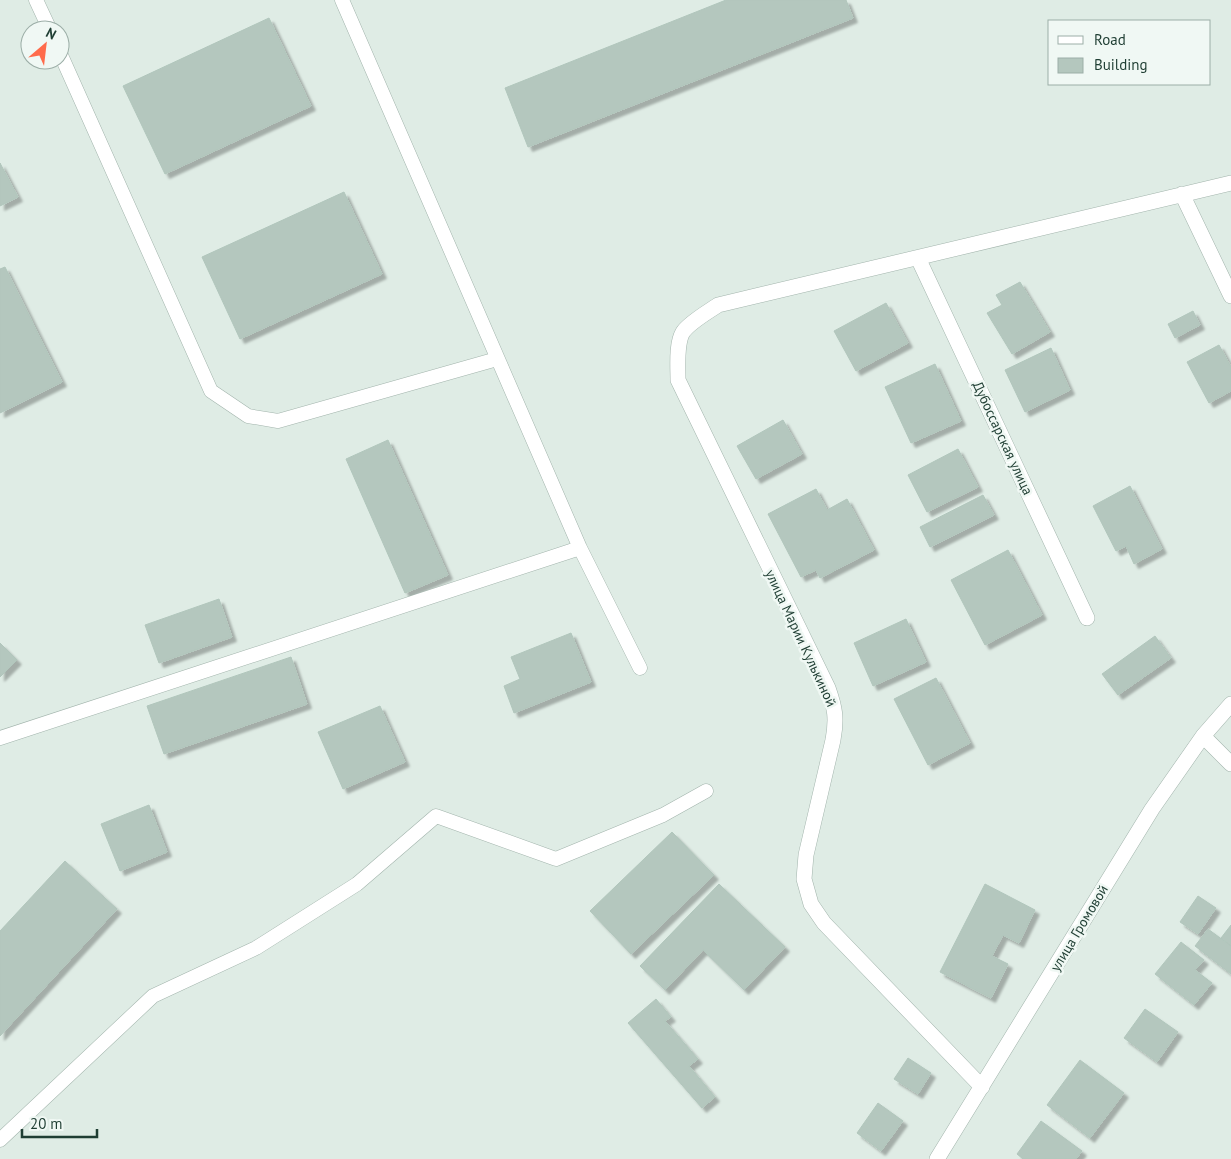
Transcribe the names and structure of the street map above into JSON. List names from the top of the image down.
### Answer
{
  "streets": {
    "street": ["Дубоссарская улица", "улица Марии Кулькиной", "улица Громовой"]
  },
  "crossings": [
    ["Дубоссарская улица", "улица Марии Кулькиной"],
    ["улица Марии Кулькиной", "улица Громовой"]
  ],
  "legend": ["Road", "Building"],
  "scale_bar": "20 m",
  "north": "top right"
}
